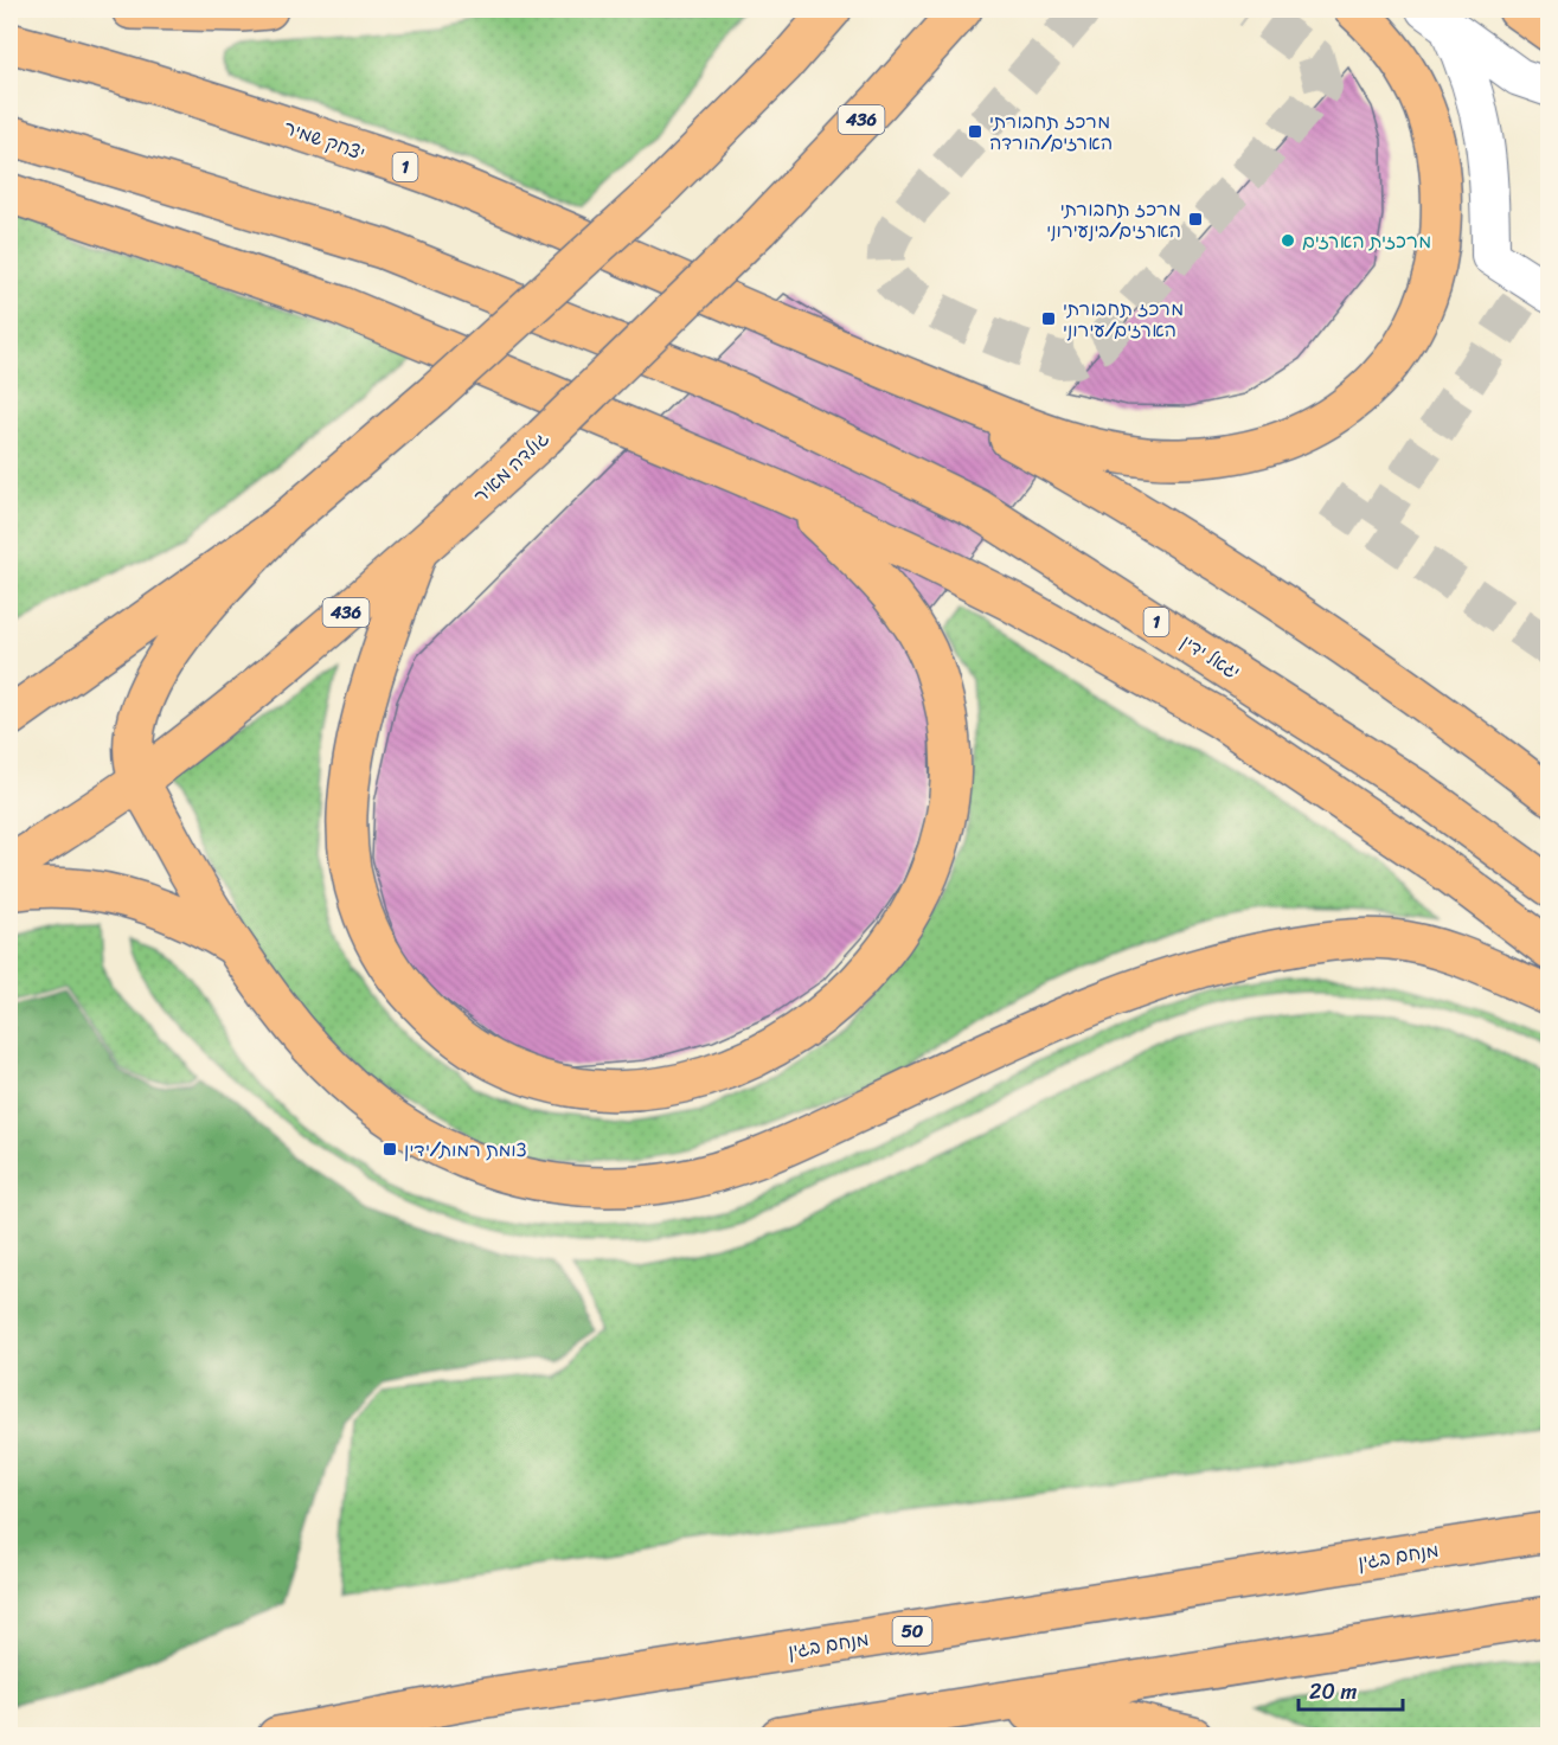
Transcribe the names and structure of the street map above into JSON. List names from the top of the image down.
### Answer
{
  "streets": {
    "main road": [
      "436",
      "יצחק שמיר",
      "1",
      "גולדה מאיר",
      "יגאל ידין",
      "מנחם בגין",
      "50"
    ]
  },
  "crossings": [
    ["יצחק שמיר", "1"]
  ],
  "places": {
    "transit": [
      "מרכז תחבורתי הארזים/הורדה",
      "מרכז תחבורתי הארזים/בינעירוני",
      "מרכז תחבורתי הארזים/עירוני",
      "צומת רמות/ידין"
    ],
    "other": ["מרכזית הארזים"]
  },
  "scale_bar": "20 m"
}
